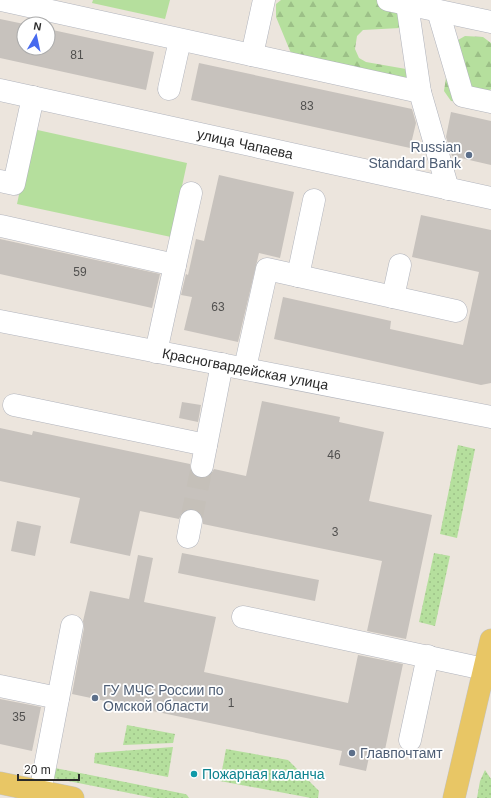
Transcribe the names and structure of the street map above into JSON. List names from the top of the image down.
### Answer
{
  "streets": {
    "street": ["улица Чапаева", "Красногвардейская улица"]
  },
  "places": [
    "Russian Standard Bank",
    "ГУ МЧС России по Омской области",
    "Главпочтамт",
    "Пожарная каланча"
  ],
  "house_numbers": [
    "81",
    "83",
    "59",
    "63",
    "46",
    "3",
    "1",
    "35"
  ],
  "scale_bar": "20 m",
  "north": "top"
}
